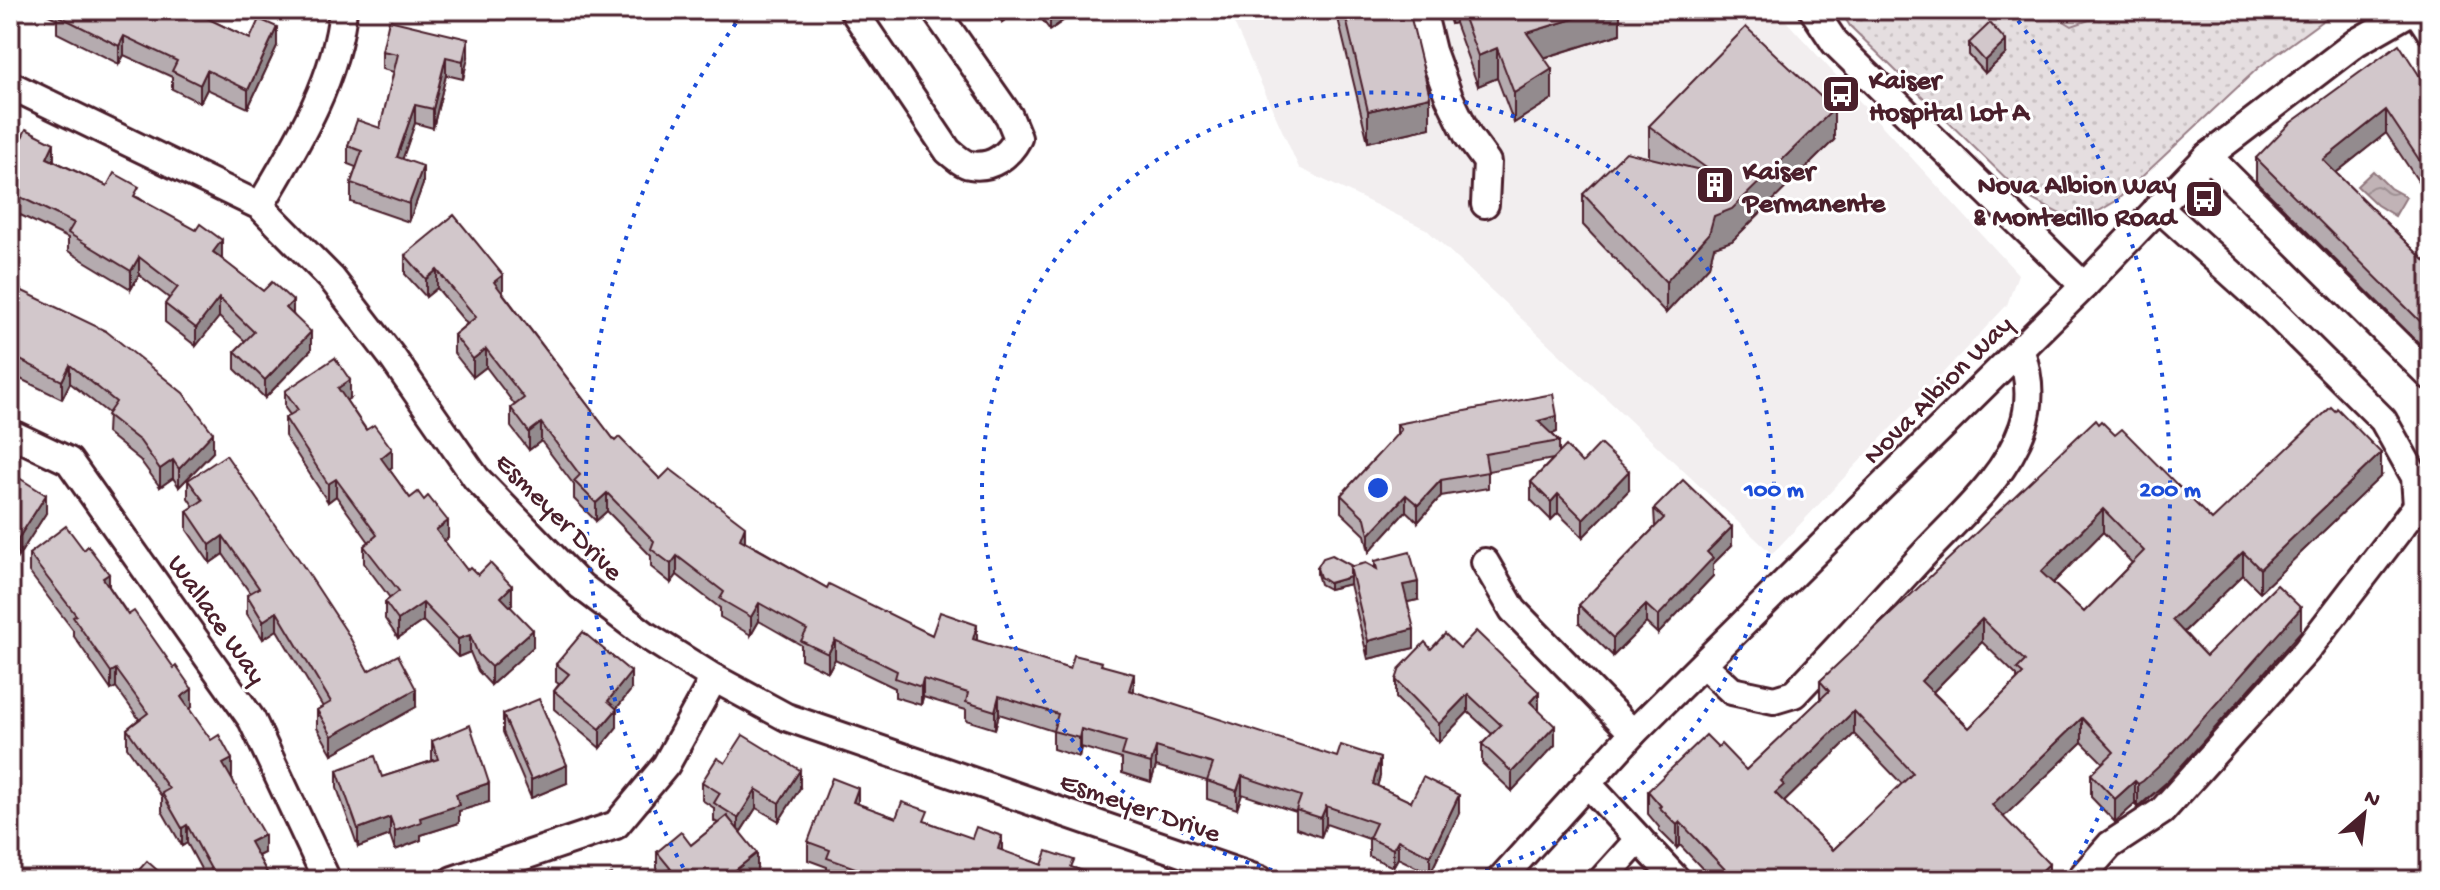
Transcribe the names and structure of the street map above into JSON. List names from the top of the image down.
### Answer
{
  "streets": {
    "street": ["Nova Albion Way", "Esmeyer Drive", "Wallace Way"]
  },
  "places": {
    "bus stop": ["Kaiser Hospital Lot A", "Nova Albion Way & Montecillo Road"],
    "building": ["Kaiser Permanente"]
  },
  "north": "top right",
  "rings": ["100 m", "200 m"]
}
